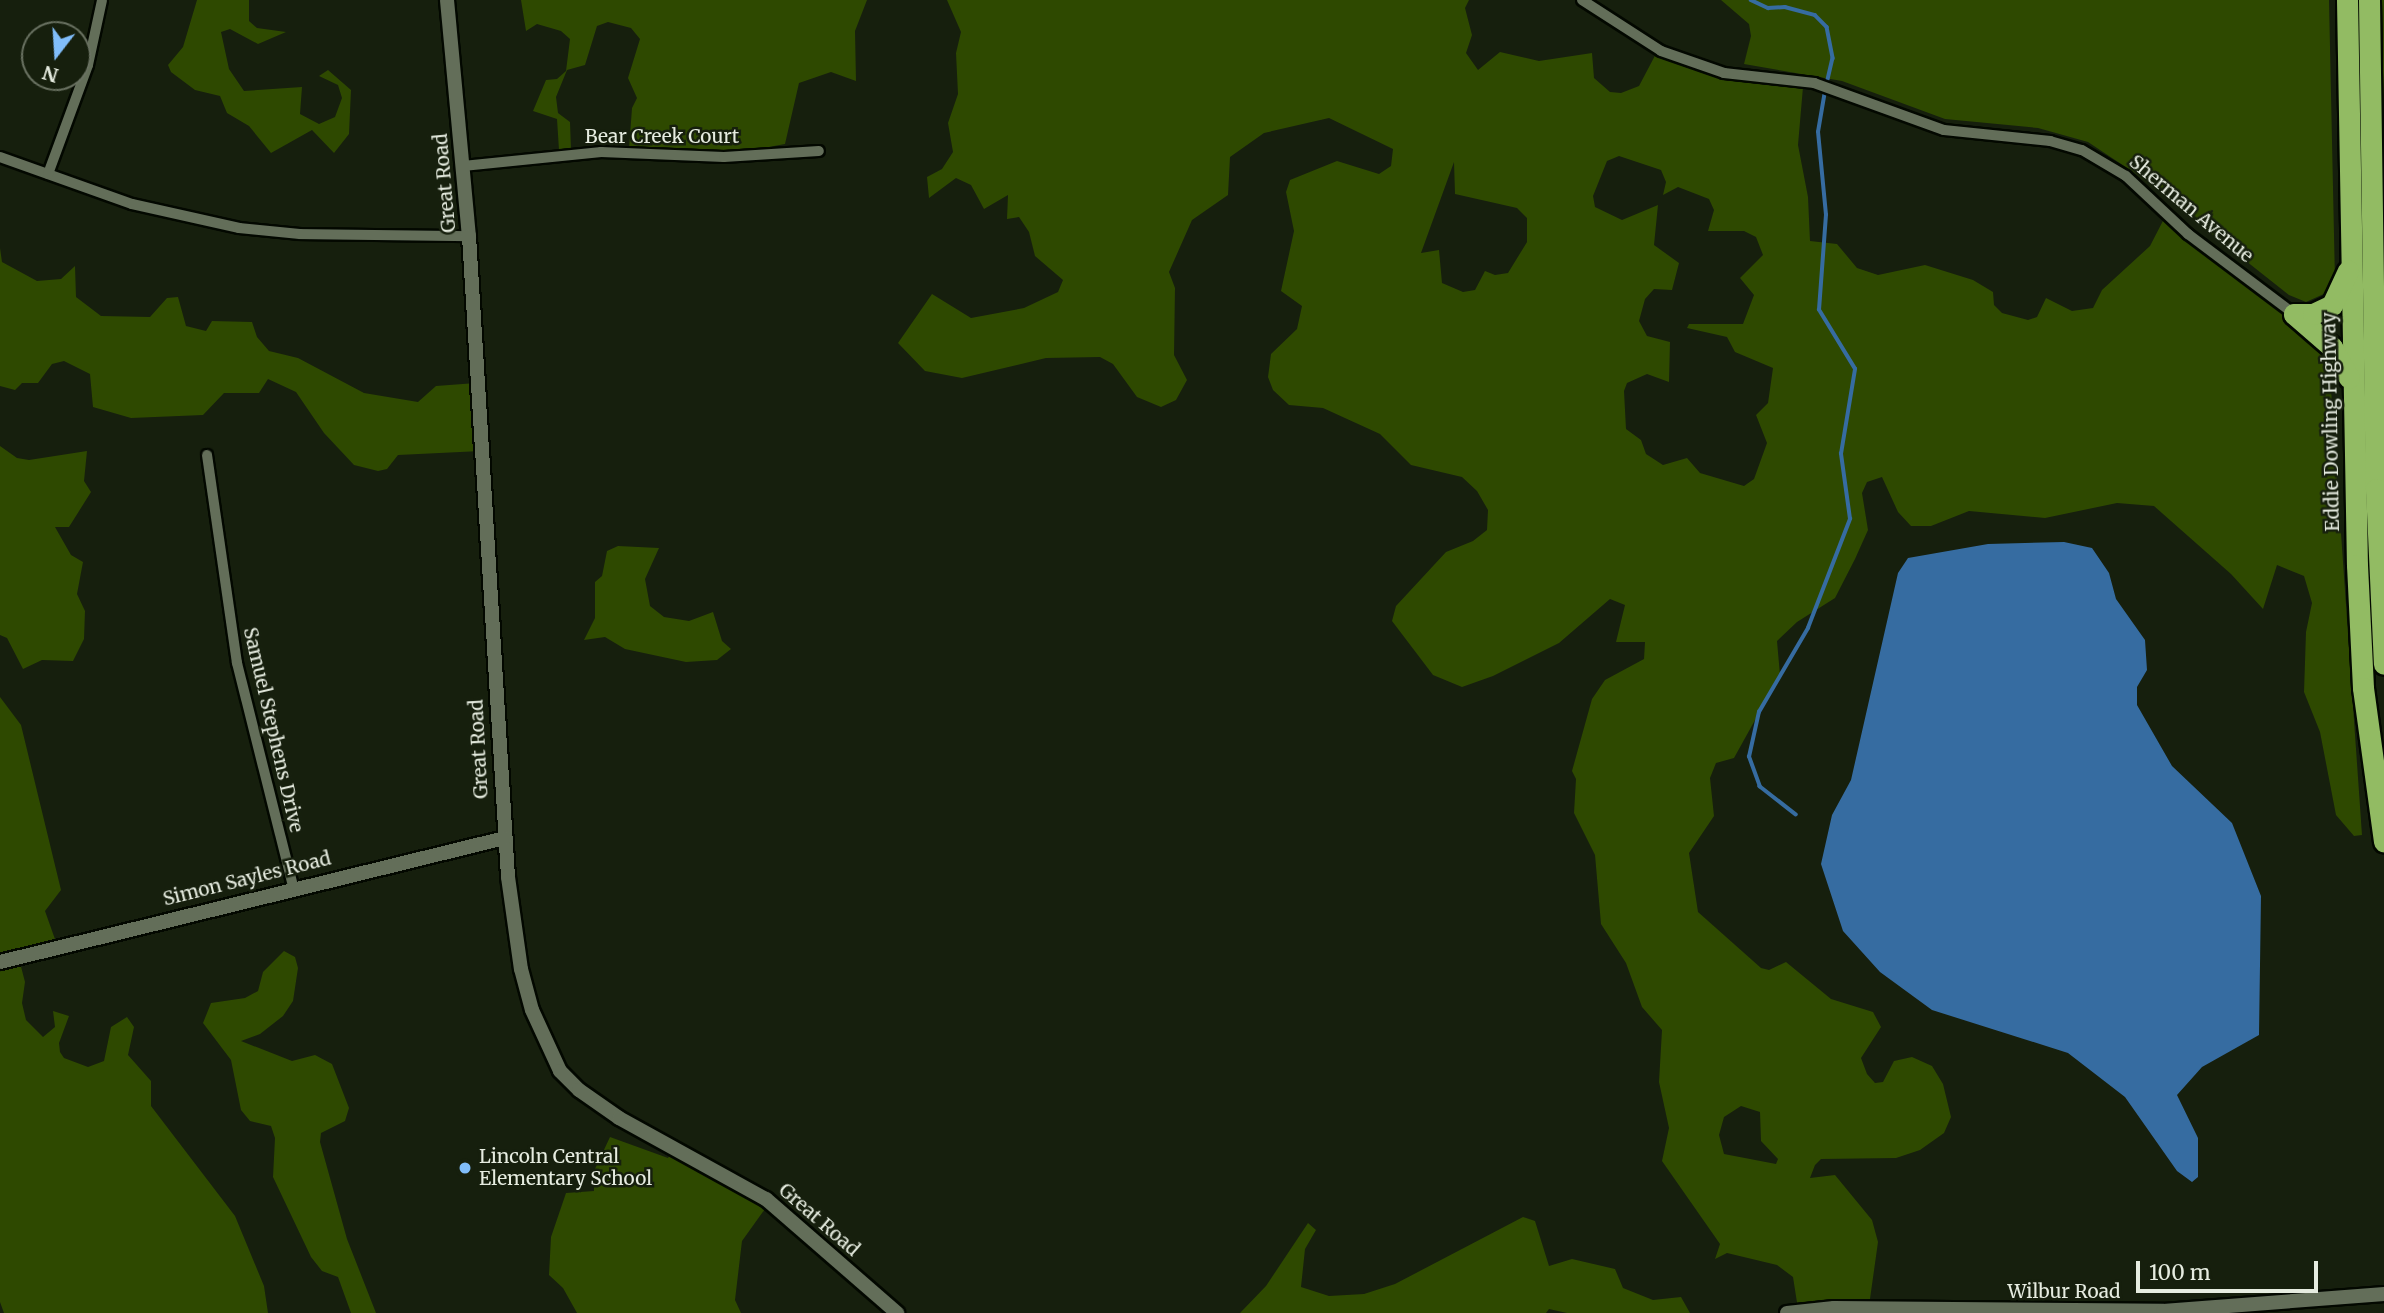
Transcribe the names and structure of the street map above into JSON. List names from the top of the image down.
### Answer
{
  "streets": {
    "highway": ["Eddie Dowling Highway"],
    "street": [
      "Bear Creek Court",
      "Great Road",
      "Sherman Avenue",
      "Samuel Stephens Drive",
      "Simon Sayles Road",
      "Wilbur Road"
    ]
  },
  "crossings": [
    ["Bear Creek Court", "Great Road"],
    ["Great Road", "Simon Sayles Road"],
    ["Samuel Stephens Drive", "Simon Sayles Road"]
  ],
  "places": ["Lincoln Central Elementary School"],
  "scale_bar": "100 m",
  "north": "bottom"
}
